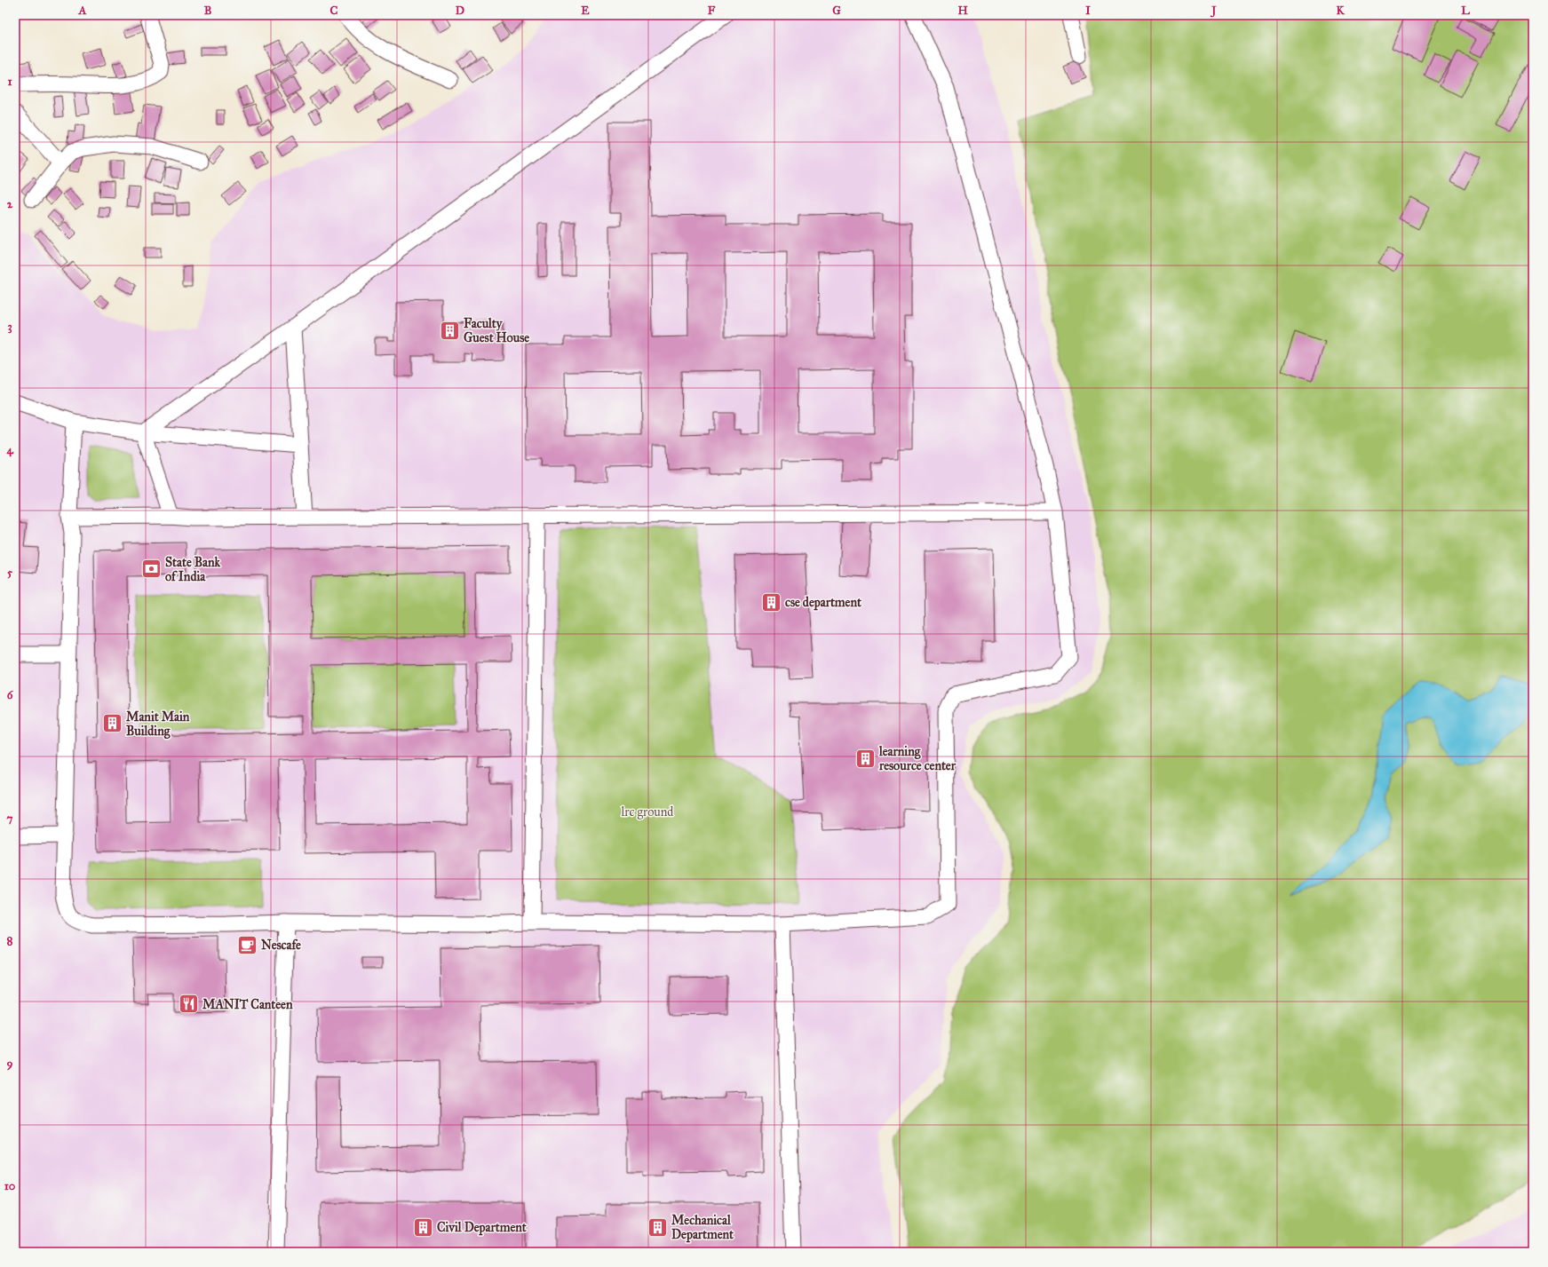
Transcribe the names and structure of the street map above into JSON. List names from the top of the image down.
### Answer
{
  "parks": ["lrc ground"],
  "places": {
    "building": [
      "Faculty Guest House",
      "cse department",
      "Manit Main Building",
      "learning resource center",
      "Civil Department",
      "Mechanical Department"
    ],
    "bank": ["State Bank of India"],
    "cafe": ["Nescafe"],
    "restaurant": ["MANIT Canteen"]
  },
  "grid": {
    "columns": [
      "A",
      "B",
      "C",
      "D",
      "E",
      "F",
      "G",
      "H",
      "I",
      "J",
      "K",
      "L"
    ],
    "rows": [
      "1",
      "2",
      "3",
      "4",
      "5",
      "6",
      "7",
      "8",
      "9",
      "10"
    ]
  }
}
